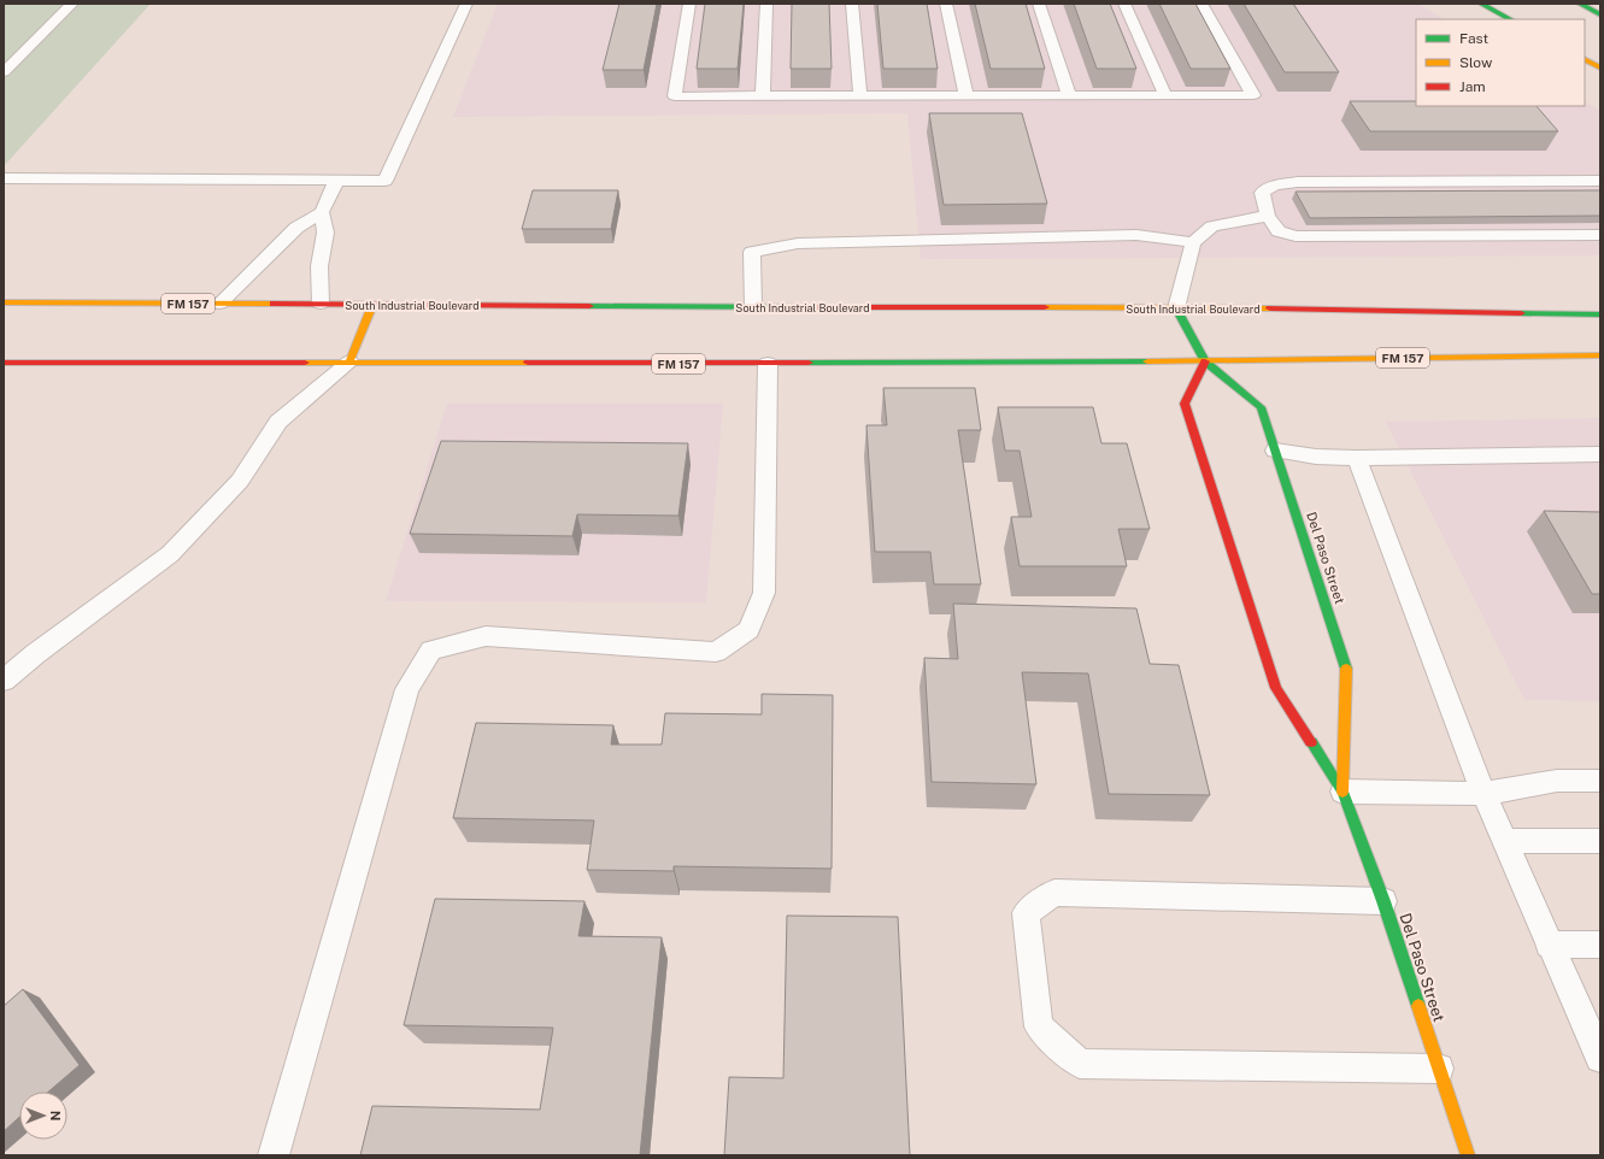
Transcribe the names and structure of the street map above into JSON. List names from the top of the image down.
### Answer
{
  "streets": {
    "main road": ["FM 157", "South Industrial Boulevard", "Del Paso Street"]
  },
  "crossings": [
    ["FM 157", "Del Paso Street"],
    ["South Industrial Boulevard", "Del Paso Street"]
  ],
  "legend": ["Fast", "Slow", "Jam"],
  "north": "right"
}
